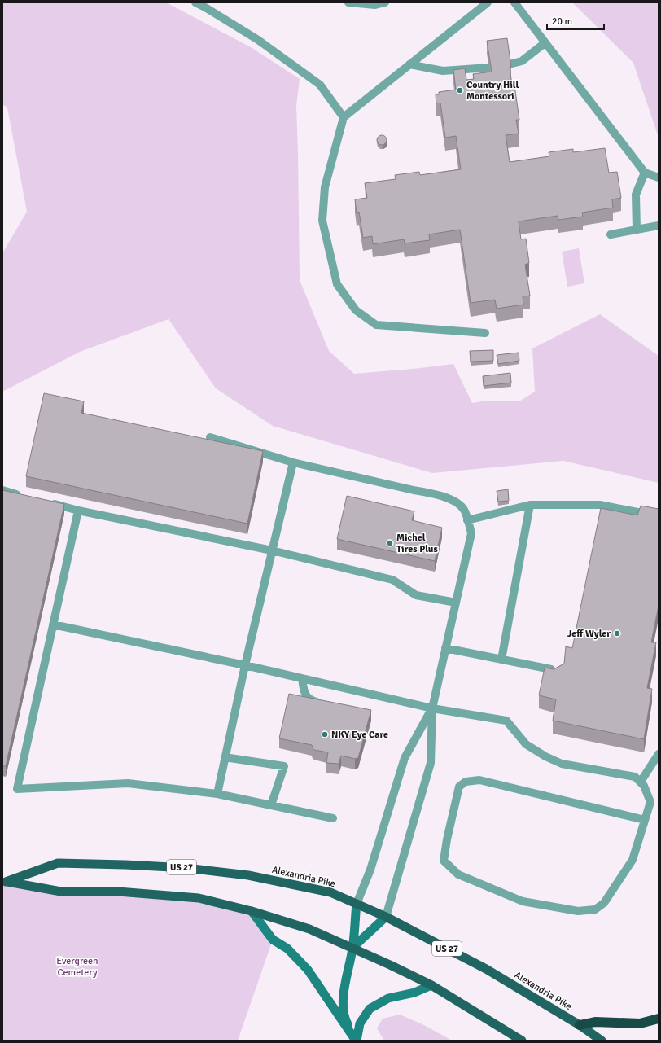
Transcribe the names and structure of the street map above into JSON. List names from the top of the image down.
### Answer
{
  "streets": {
    "main road": ["US 27", "Alexandria Pike"]
  },
  "parks": ["Evergreen Cemetery"],
  "places": [
    "Country Hill Montessori",
    "Michel Tires Plus",
    "Jeff Wyler",
    "NKY Eye Care"
  ],
  "scale_bar": "20 m"
}
